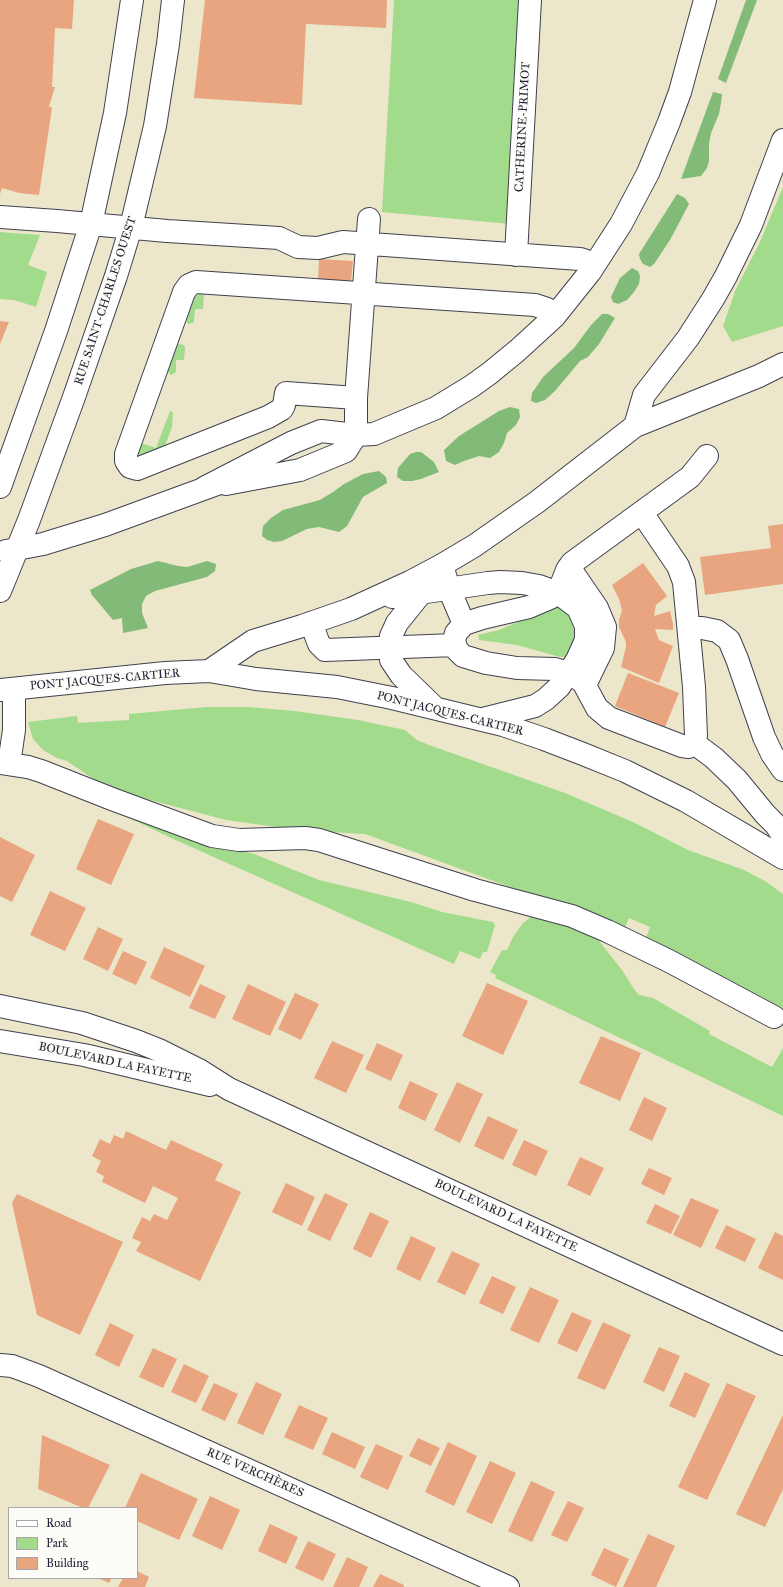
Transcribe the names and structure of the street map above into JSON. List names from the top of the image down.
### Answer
{
  "streets": {
    "street": [
      "CATHERINE-PRIMOT",
      "RUE SAINT-CHARLES OUEST",
      "PONT JACQUES-CARTIER",
      "BOULEVARD LA FAYETTE",
      "RUE VERCHÈRES"
    ]
  },
  "legend": ["Road", "Park", "Building"]
}
